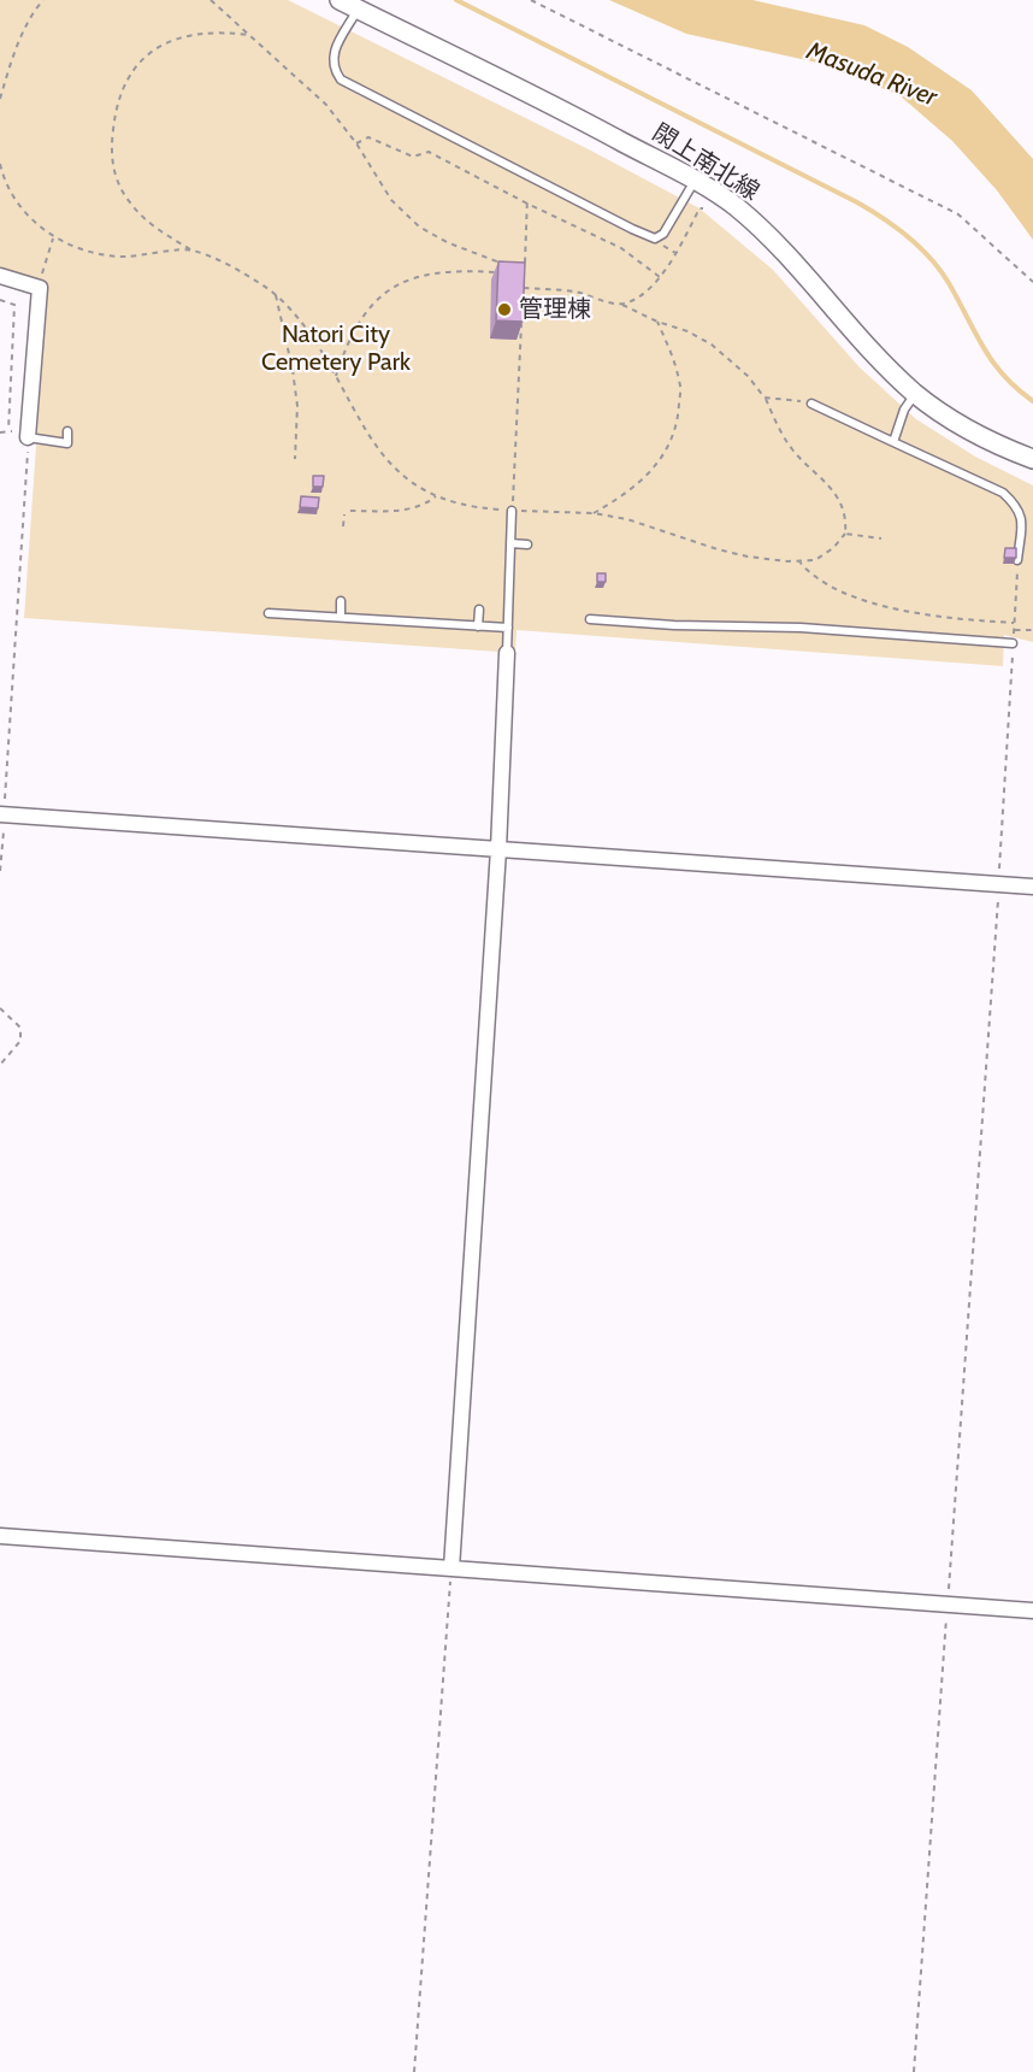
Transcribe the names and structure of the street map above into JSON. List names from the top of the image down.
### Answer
{
  "streets": {
    "street": ["閖上南北線"]
  },
  "water": ["Masuda River"],
  "parks": ["Natori City Cemetery Park"],
  "places": ["管理棟"]
}
